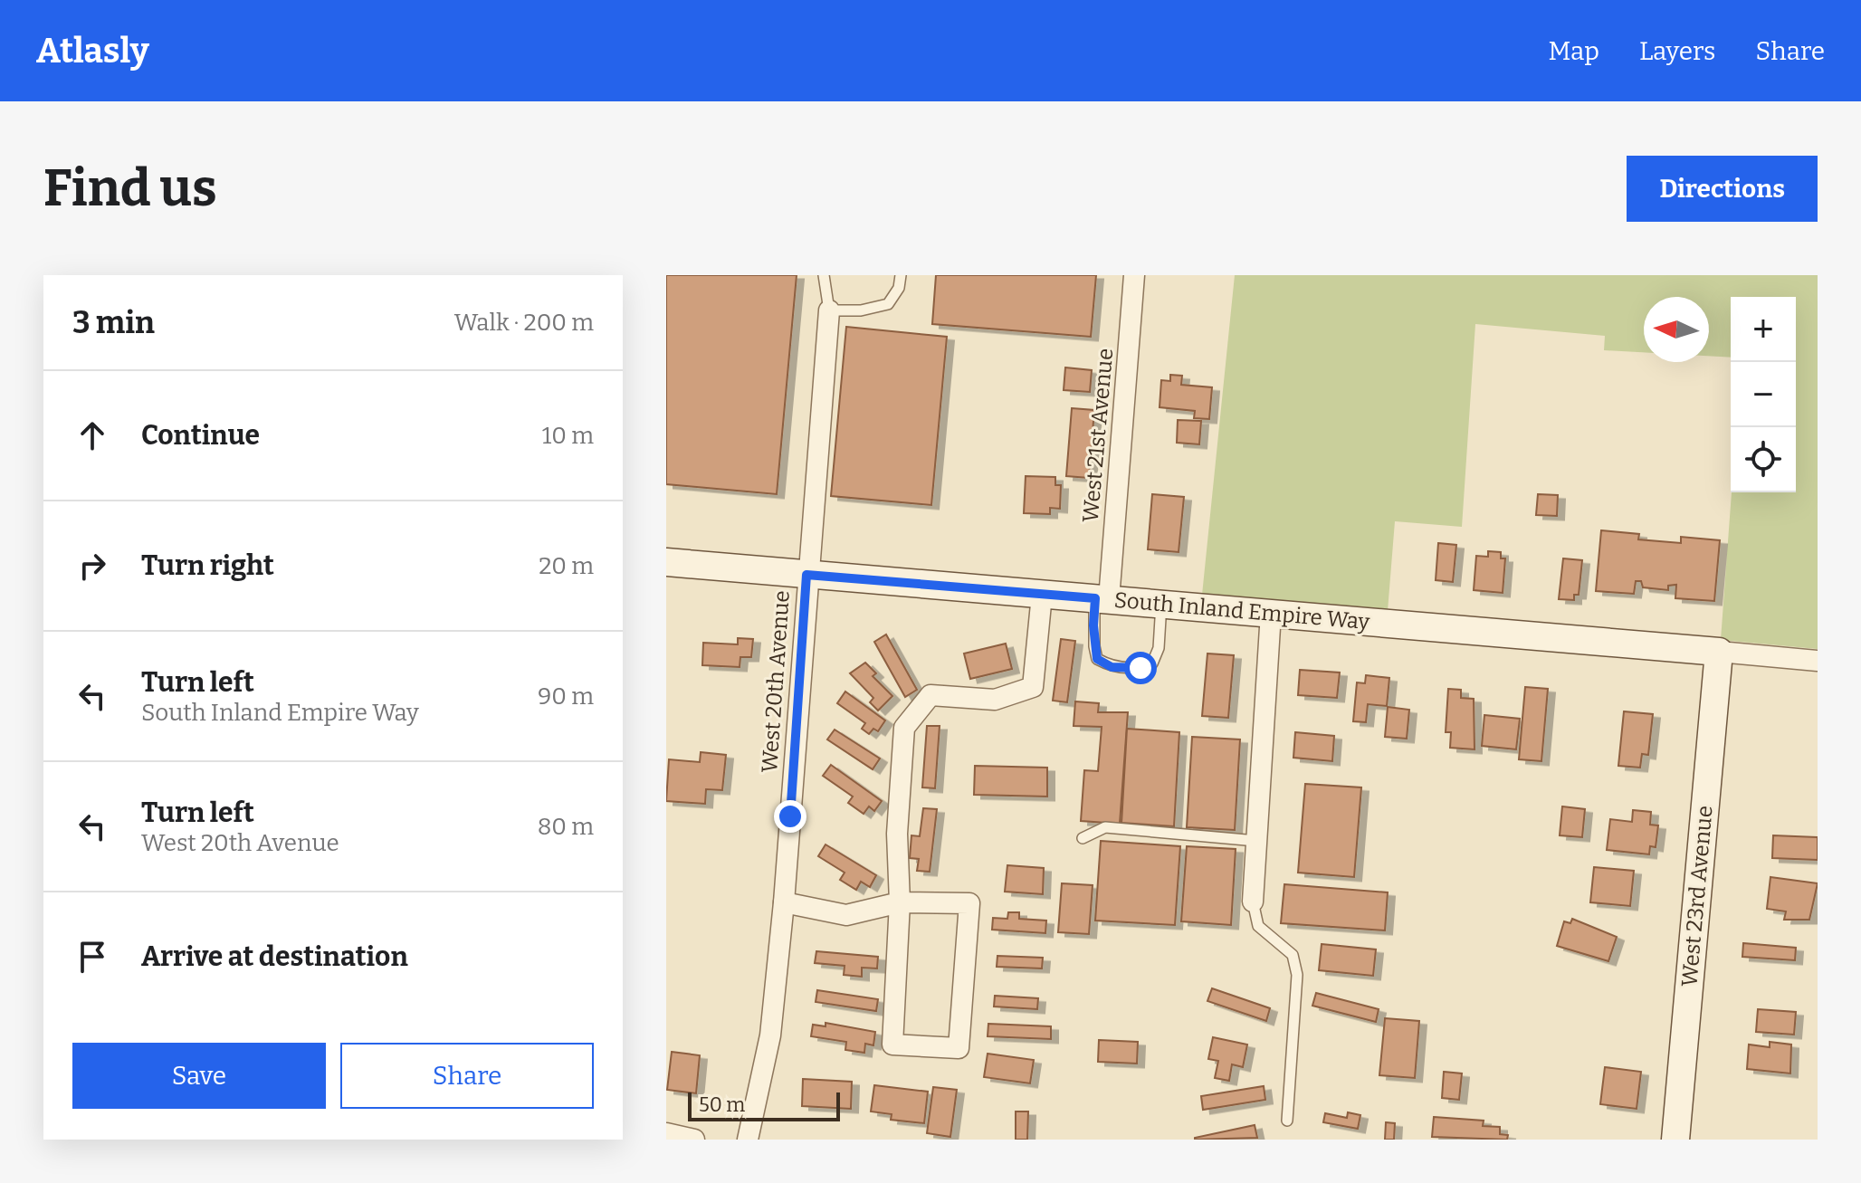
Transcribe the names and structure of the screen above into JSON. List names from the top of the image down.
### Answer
{
  "streets": {
    "street": [
      "West 21st Avenue",
      "South Inland Empire Way",
      "West 20th Avenue",
      "West 23rd Avenue"
    ]
  },
  "crossings": [
    ["West 21st Avenue", "South Inland Empire Way"],
    ["South Inland Empire Way", "West 20th Avenue"],
    ["South Inland Empire Way", "West 23rd Avenue"]
  ],
  "scale_bar": "50 m",
  "north": "left",
  "page": {
    "header": "Atlasly",
    "nav": ["Map", "Layers", "Share"],
    "buttons": [
      "Directions",
      ["Save", "Share"]
    ],
    "title": "Find us",
    "heading": ["3 min", "Walk · 200 m"],
    "map_buttons": ["+", "−"],
    "list": [
      ["Continue", "10 m"],
      ["Turn right", "20 m"],
      ["Turn left", "South Inland Empire Way", "90 m"],
      ["Turn left", "West 20th Avenue", "80 m"],
      "Arrive at destination"
    ],
    "scale": "50 m"
  }
}
